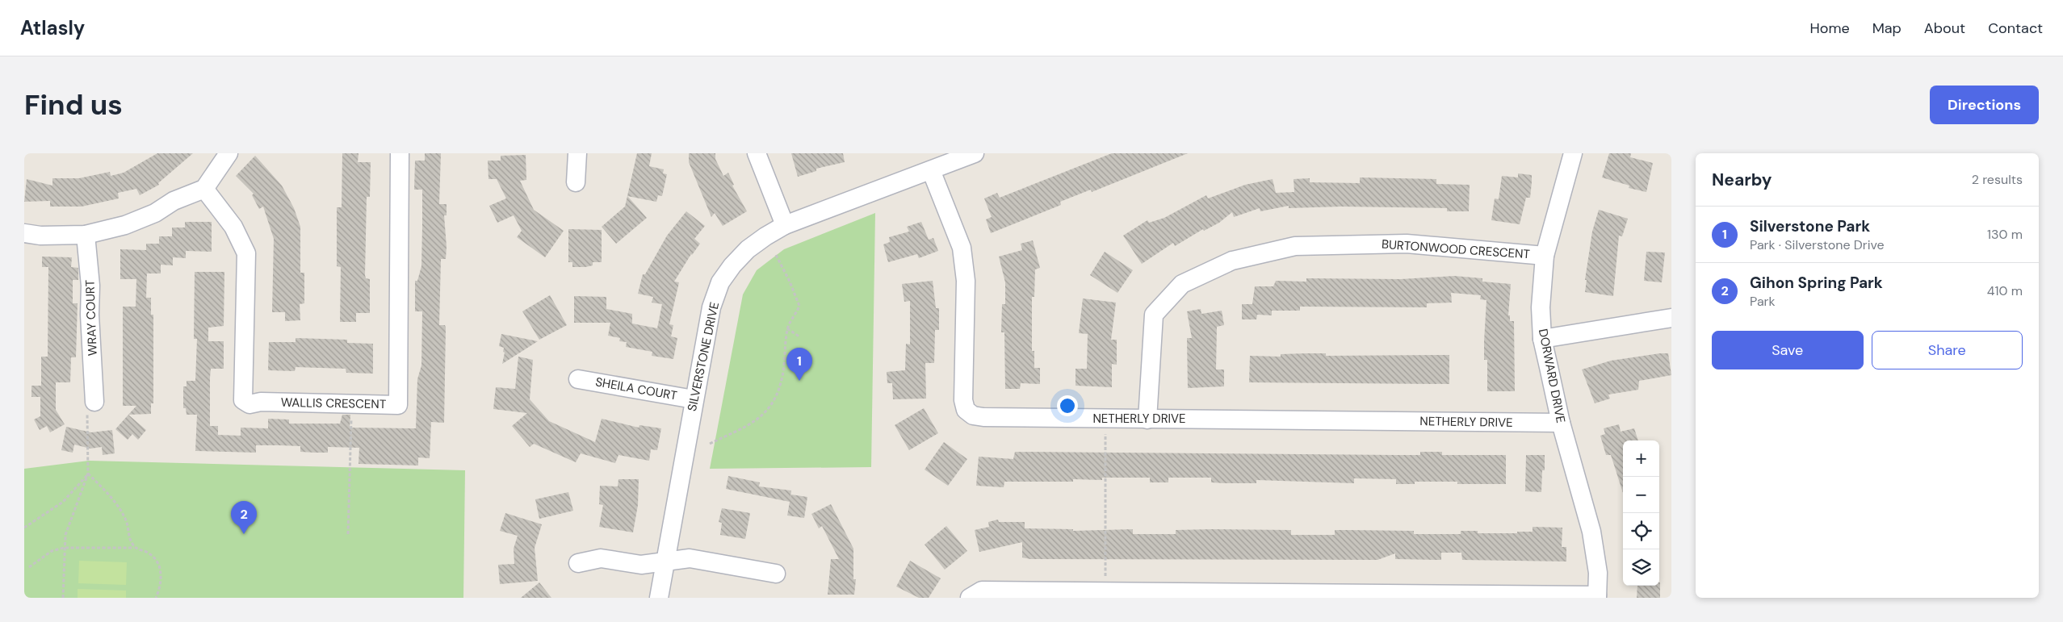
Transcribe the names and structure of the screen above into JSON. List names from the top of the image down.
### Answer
{
  "streets": {
    "street": [
      "BURTONWOOD CRESCENT",
      "WRAY COURT",
      "SILVERSTONE DRIVE",
      "DORWARD DRIVE",
      "SHEILA COURT",
      "WALLIS CRESCENT",
      "NETHERLY DRIVE"
    ]
  },
  "crossings": [
    ["BURTONWOOD CRESCENT", "DORWARD DRIVE"],
    ["BURTONWOOD CRESCENT", "NETHERLY DRIVE"],
    ["SILVERSTONE DRIVE", "SHEILA COURT"],
    ["SILVERSTONE DRIVE", "NETHERLY DRIVE"],
    ["DORWARD DRIVE", "NETHERLY DRIVE"]
  ],
  "page": {
    "header": "Atlasly",
    "nav": [
      "Home",
      "Map",
      "About",
      "Contact"
    ],
    "buttons": [
      "Directions",
      ["Save", "Share"]
    ],
    "title": "Find us",
    "heading": ["Nearby", "2 results"],
    "list": [
      {
        "mark": "1",
        "name": "Silverstone Park",
        "note": "Park · Silverstone Drive",
        "value": "130 m"
      },
      {
        "mark": "2",
        "name": "Gihon Spring Park",
        "note": "Park",
        "value": "410 m"
      }
    ],
    "pins": ["1", "2"],
    "map_buttons": ["+", "−"]
  }
}
